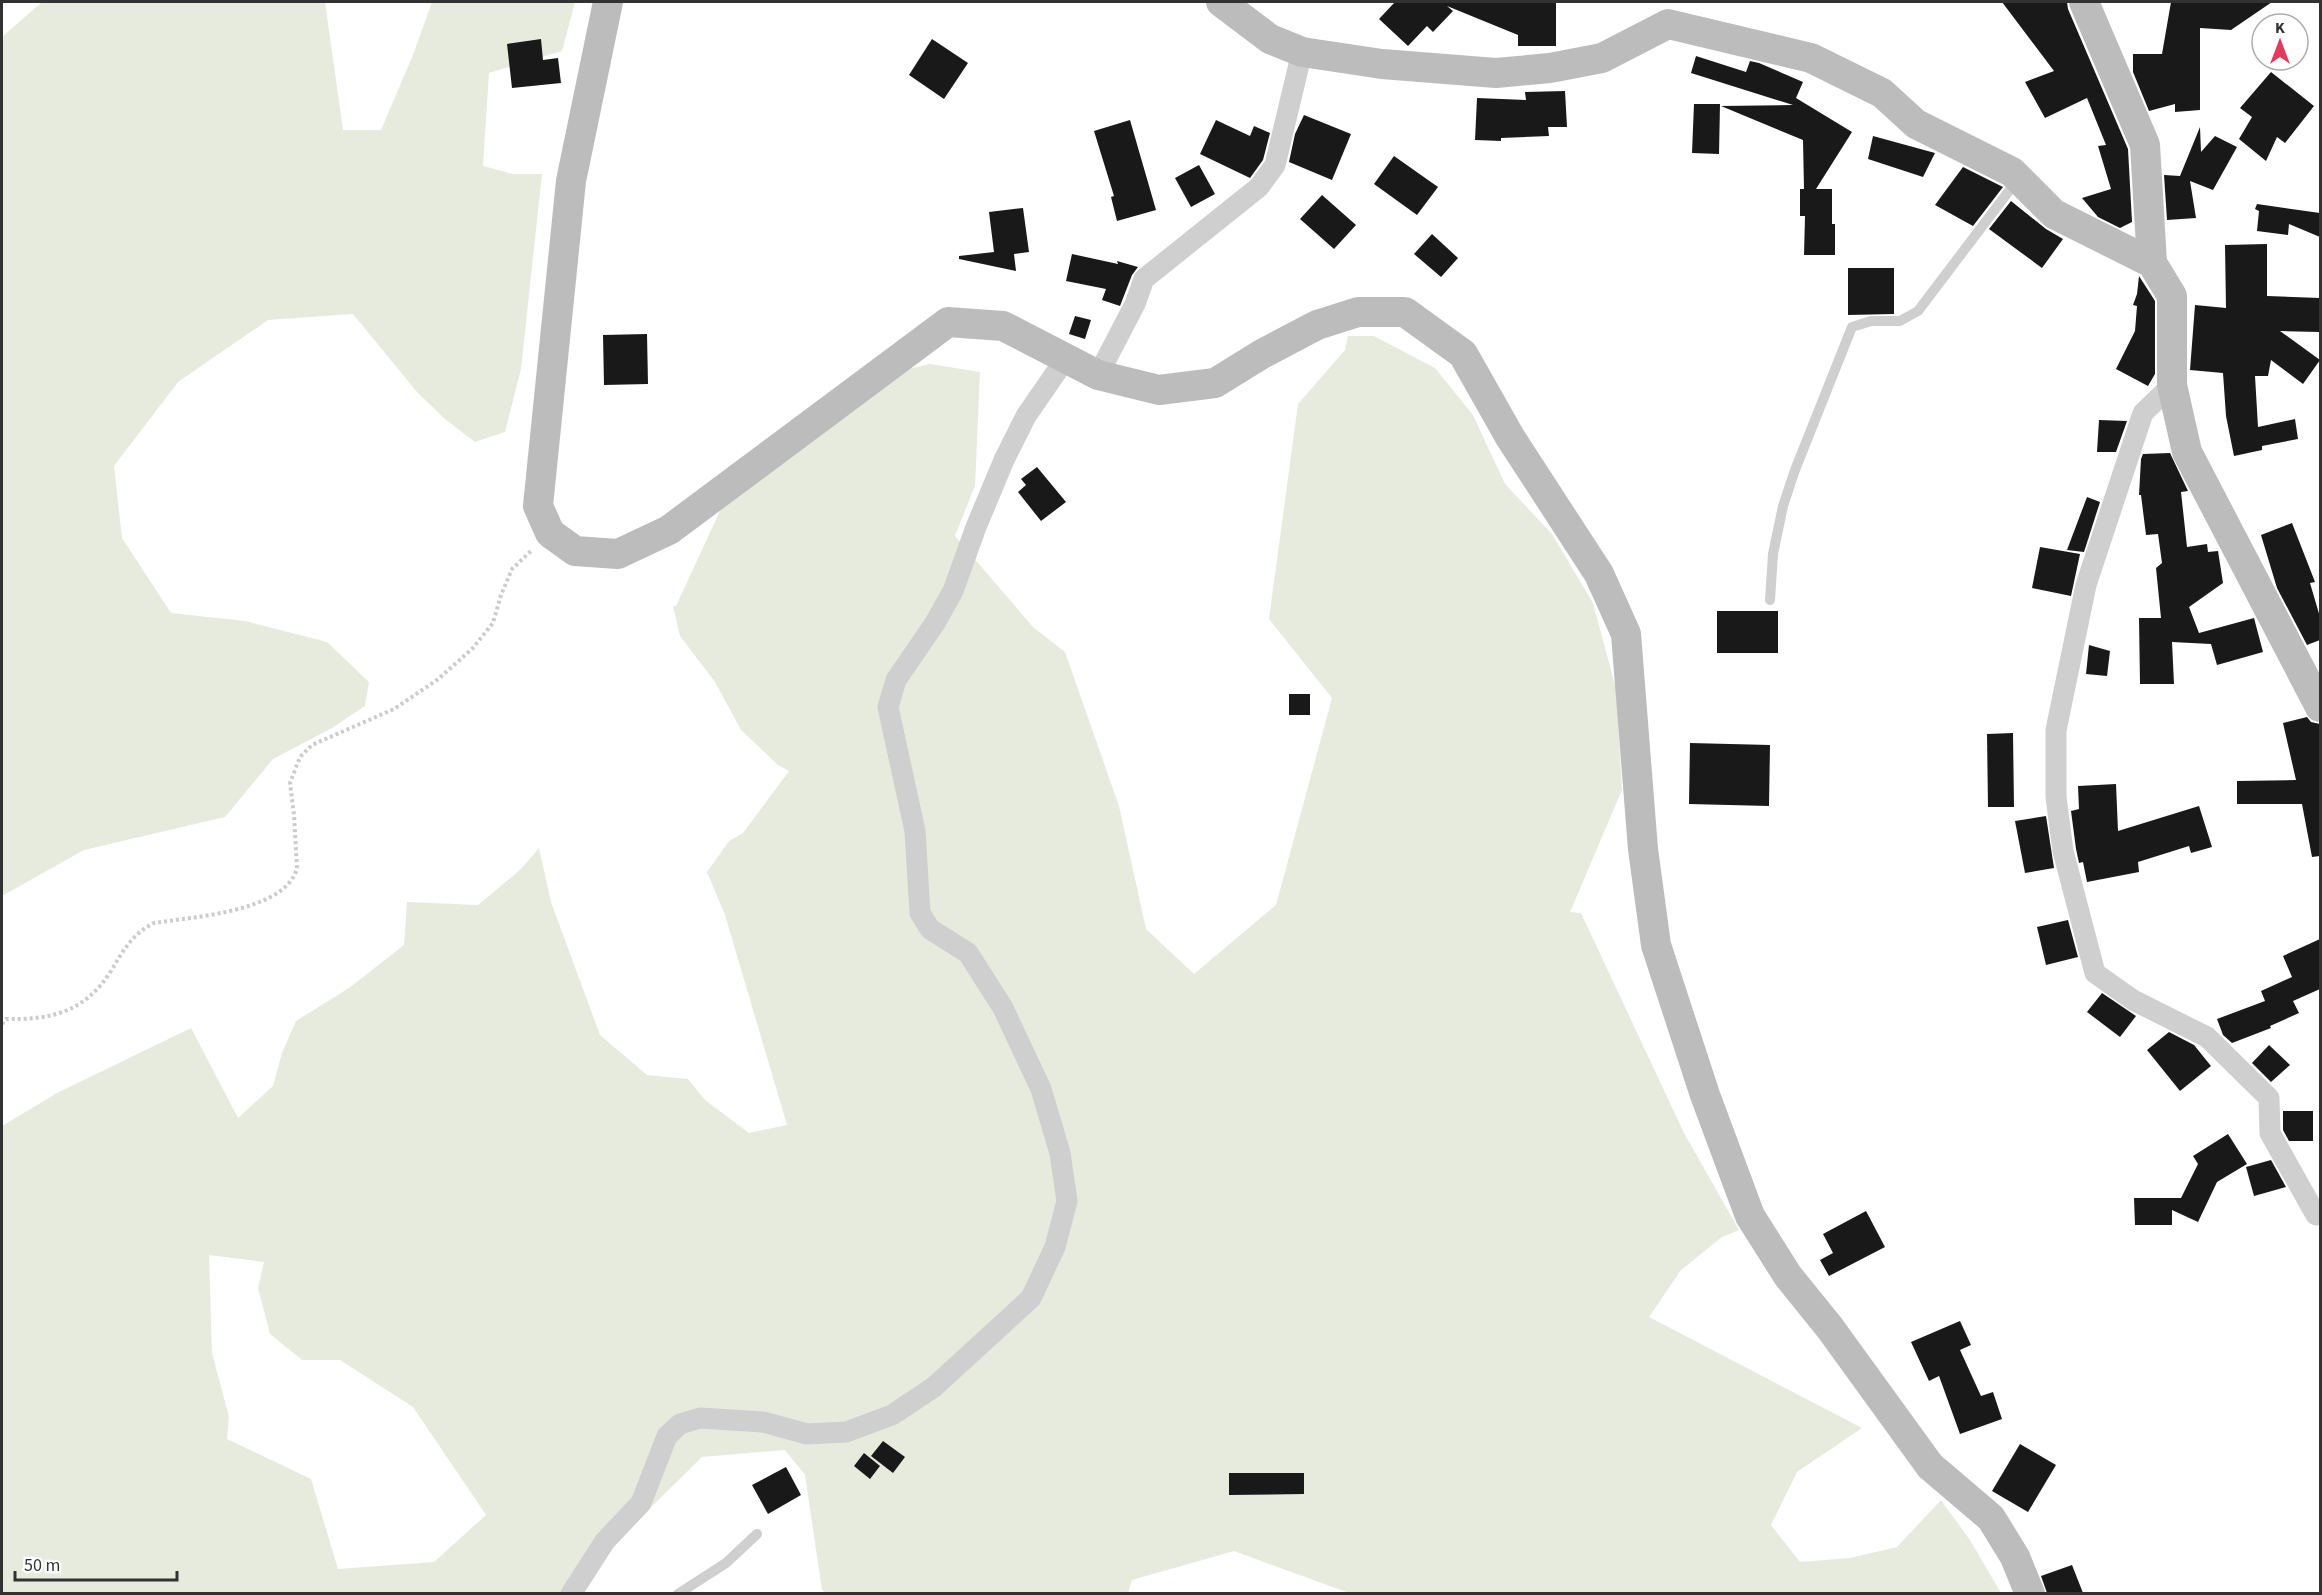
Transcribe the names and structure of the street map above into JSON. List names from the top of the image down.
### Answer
{
  "scale_bar": "50 m",
  "north": "top"
}
